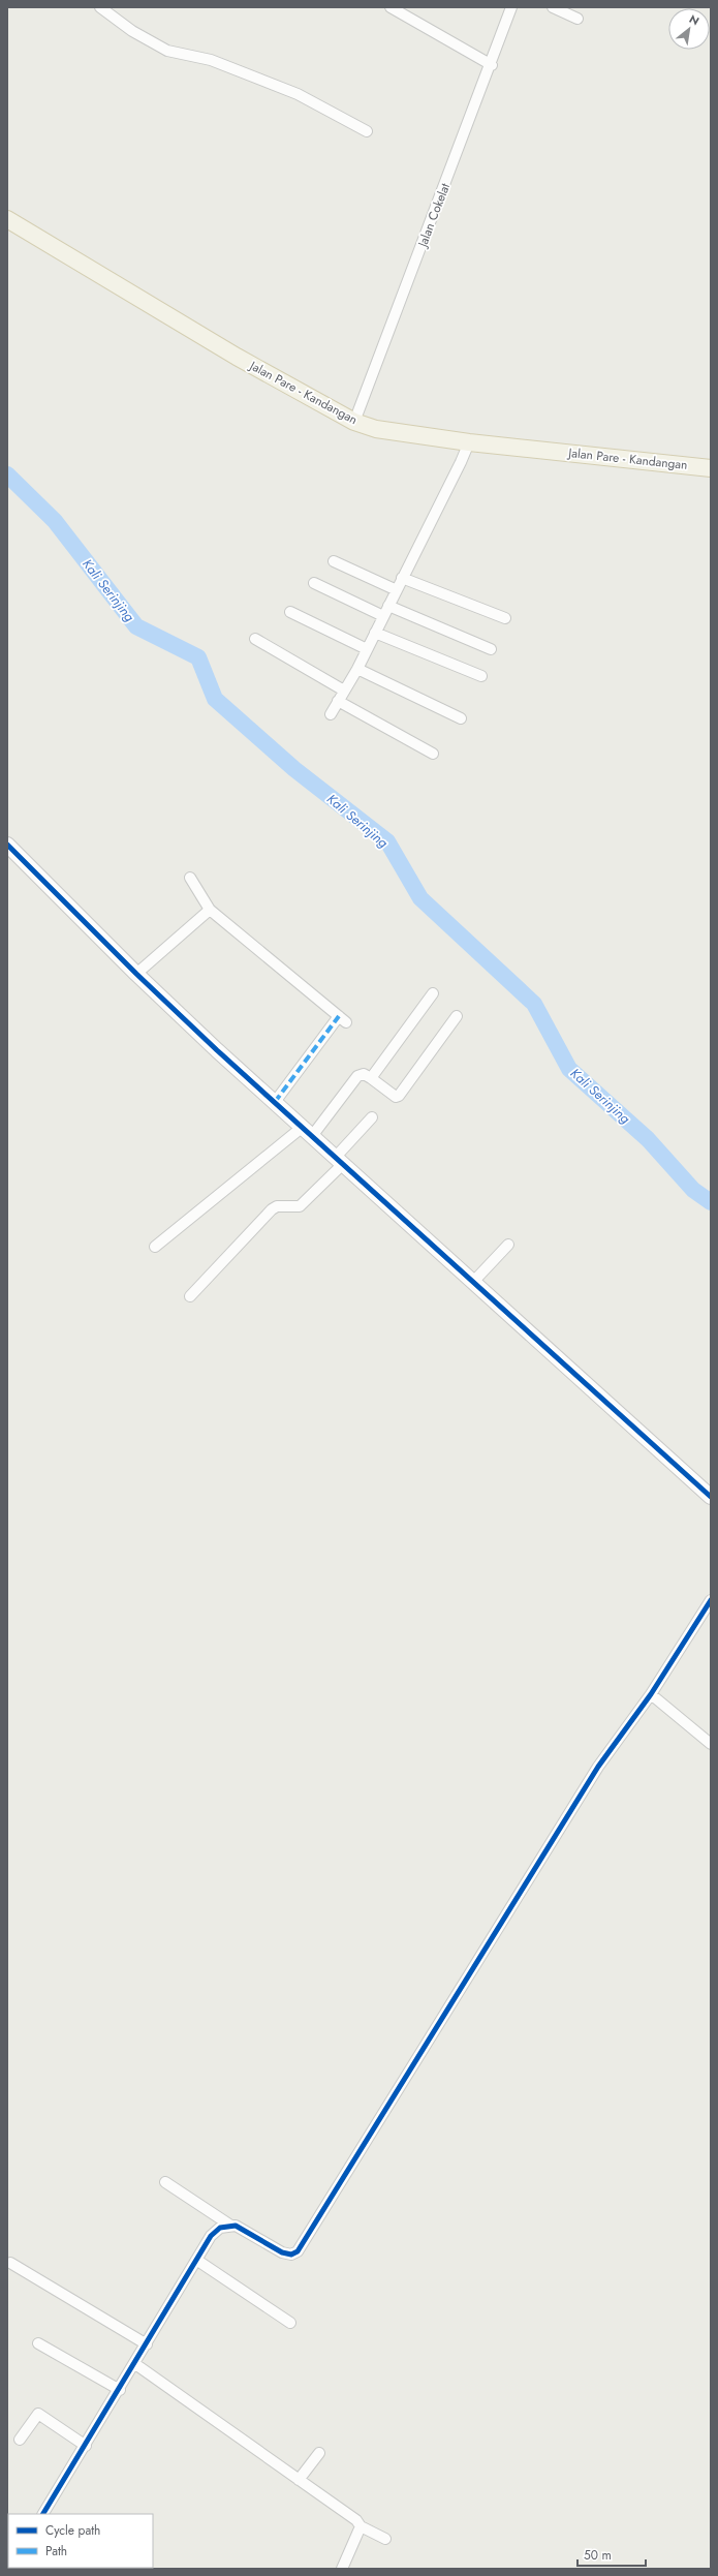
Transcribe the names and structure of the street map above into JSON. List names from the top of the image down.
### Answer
{
  "streets": {
    "main road": ["Jalan Pare - Kandangan"],
    "street": ["Jalan Cokelat"]
  },
  "crossings": [
    ["Jalan Cokelat", "Jalan Pare - Kandangan"]
  ],
  "water": ["Kali Serinjing"],
  "legend": ["Cycle path", "Path"],
  "scale_bar": "50 m",
  "north": "top right"
}
